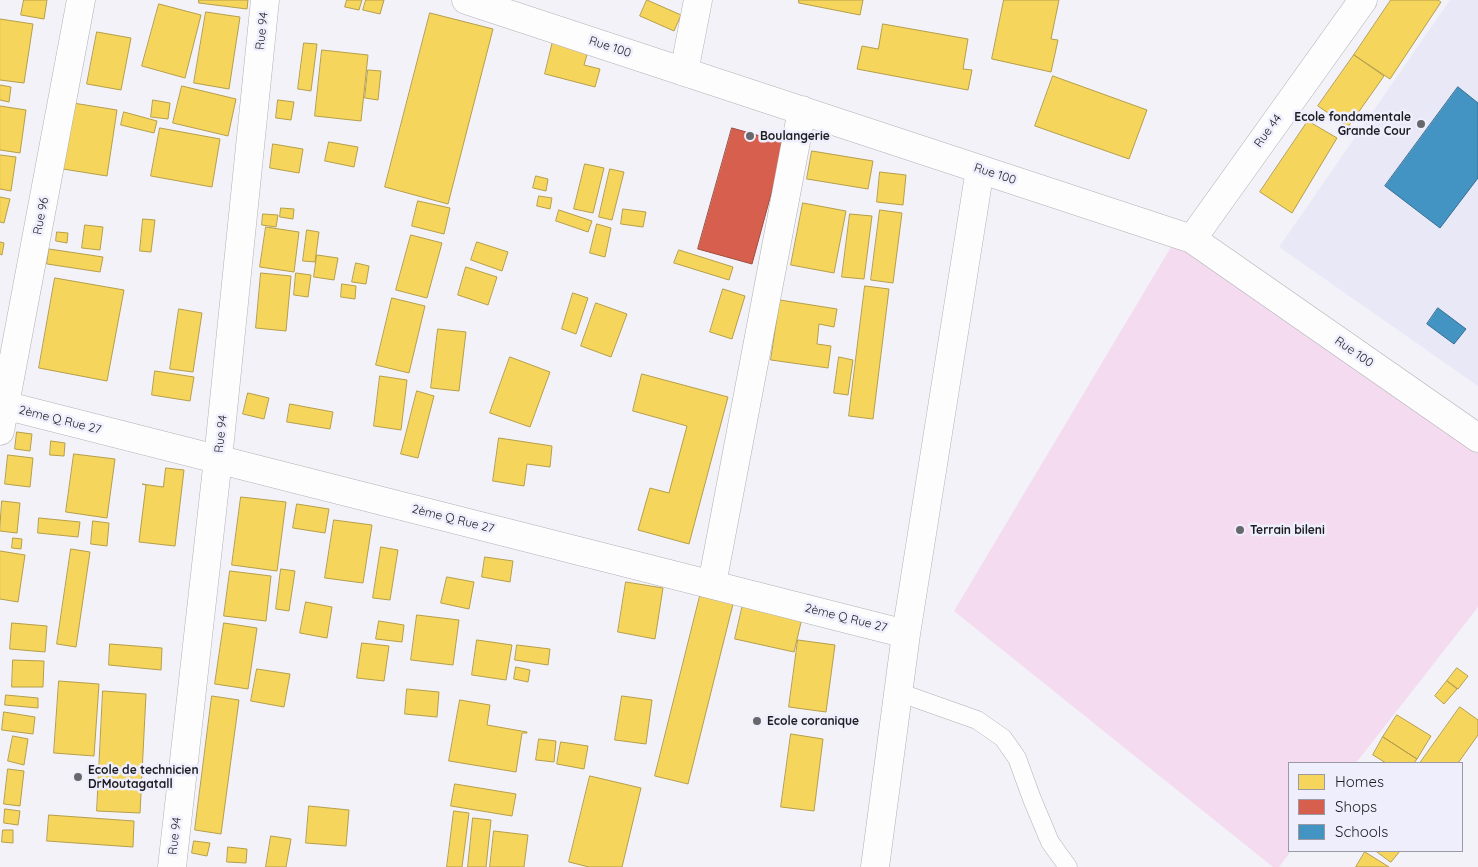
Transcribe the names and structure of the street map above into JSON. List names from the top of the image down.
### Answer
{
  "streets": {
    "street": [
      "Rue 94",
      "Rue 100",
      "Rue 44",
      "Rue 96",
      "2ème Q Rue 27"
    ]
  },
  "crossings": [
    ["Rue 94", "2ème Q Rue 27"],
    ["Rue 100", "Rue 44"],
    ["Rue 96", "2ème Q Rue 27"]
  ],
  "places": [
    "Ecole fondamentale Grande Cour",
    "Boulangerie",
    "Terrain bileni",
    "Ecole coranique",
    "Ecole de technicien DrMoutagatall"
  ],
  "legend": ["Homes", "Shops", "Schools"]
}
